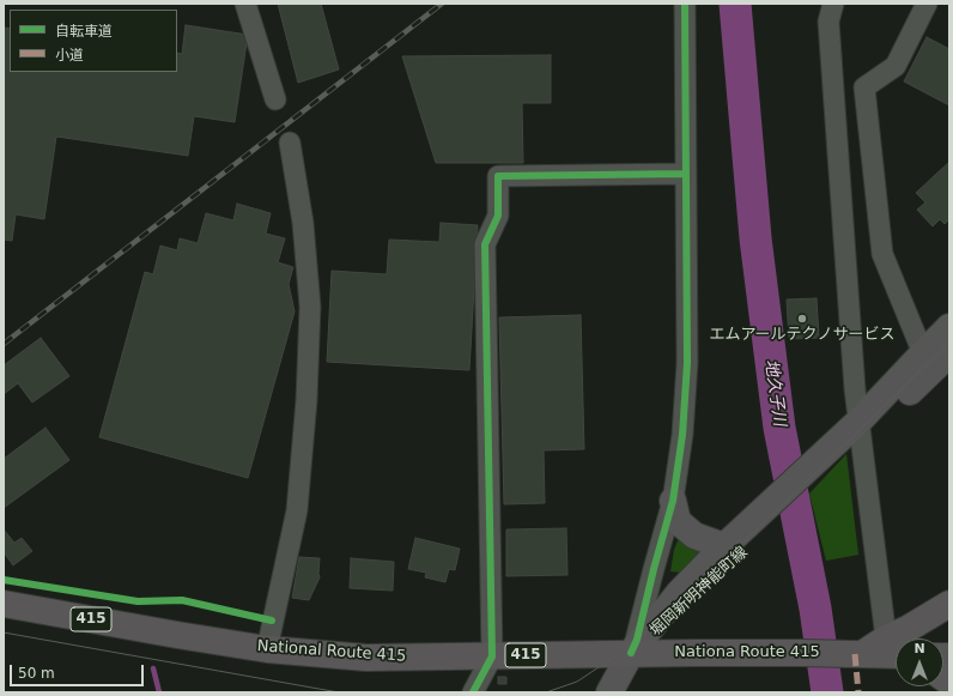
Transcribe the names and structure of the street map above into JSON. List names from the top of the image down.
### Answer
{
  "streets": {
    "highway": ["415", "National Route 415", "Nationa Route 415"],
    "main road": ["堀岡新明神能町線"]
  },
  "crossings": [
    ["堀岡新明神能町線", "National Route 415"],
    ["堀岡新明神能町線", "Nationa Route 415"],
    ["National Route 415", "Nationa Route 415"]
  ],
  "water": ["地久子川"],
  "places": ["エムアールテクノサービス"],
  "legend": ["自転車道", "小道"],
  "scale_bar": "50 m",
  "north": "top"
}
